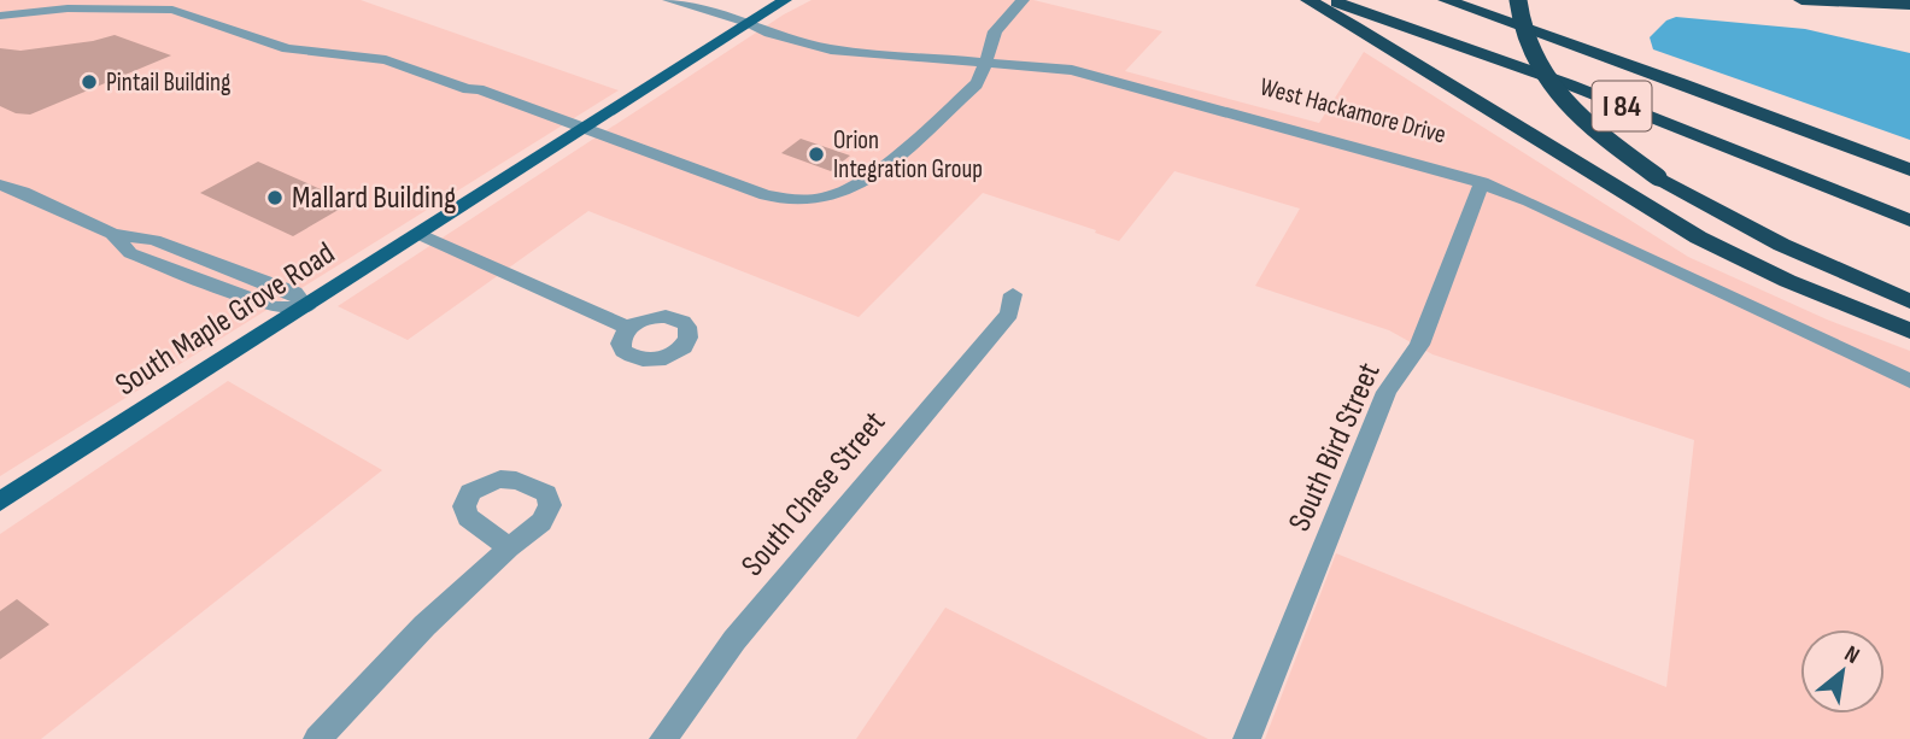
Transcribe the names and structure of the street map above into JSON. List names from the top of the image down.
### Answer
{
  "streets": {
    "highway": ["I 84"],
    "main road": ["South Maple Grove Road"],
    "street": ["West Hackamore Drive", "South Bird Street", "South Chase Street"]
  },
  "crossings": [
    ["West Hackamore Drive", "South Maple Grove Road"],
    ["West Hackamore Drive", "South Bird Street"]
  ],
  "places": ["Pintail Building", "Orion Integration Group", "Mallard Building"],
  "north": "top right"
}
